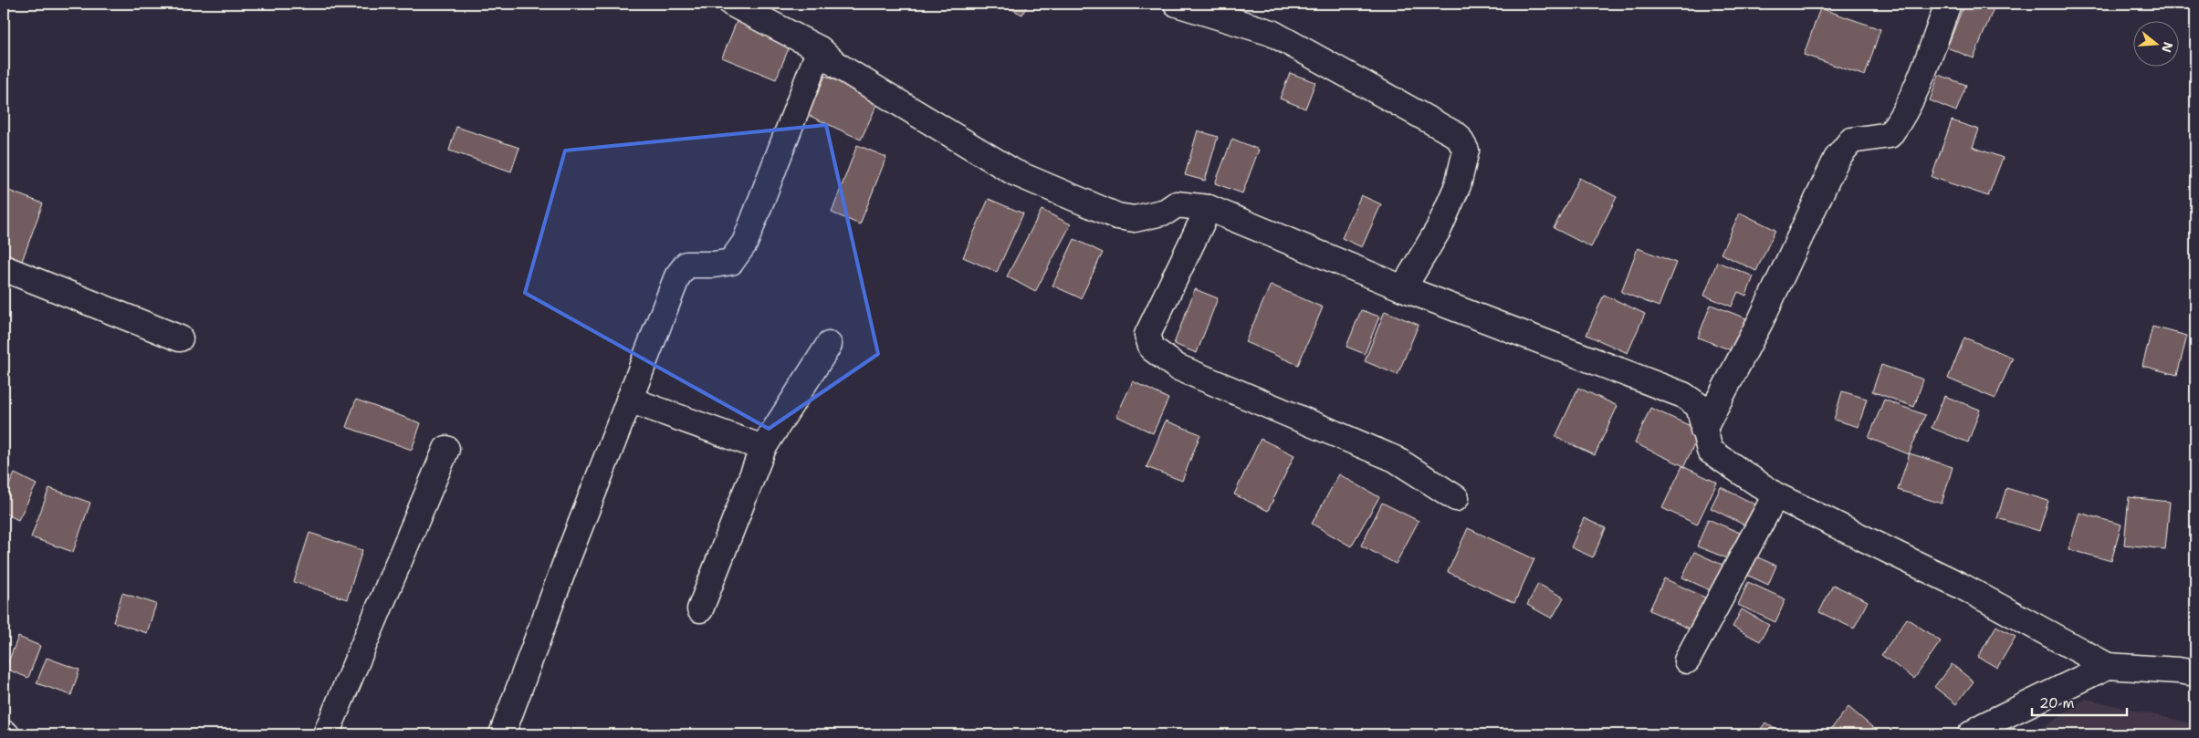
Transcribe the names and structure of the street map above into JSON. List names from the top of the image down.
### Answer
{
  "scale_bar": "20 m",
  "north": "right"
}
